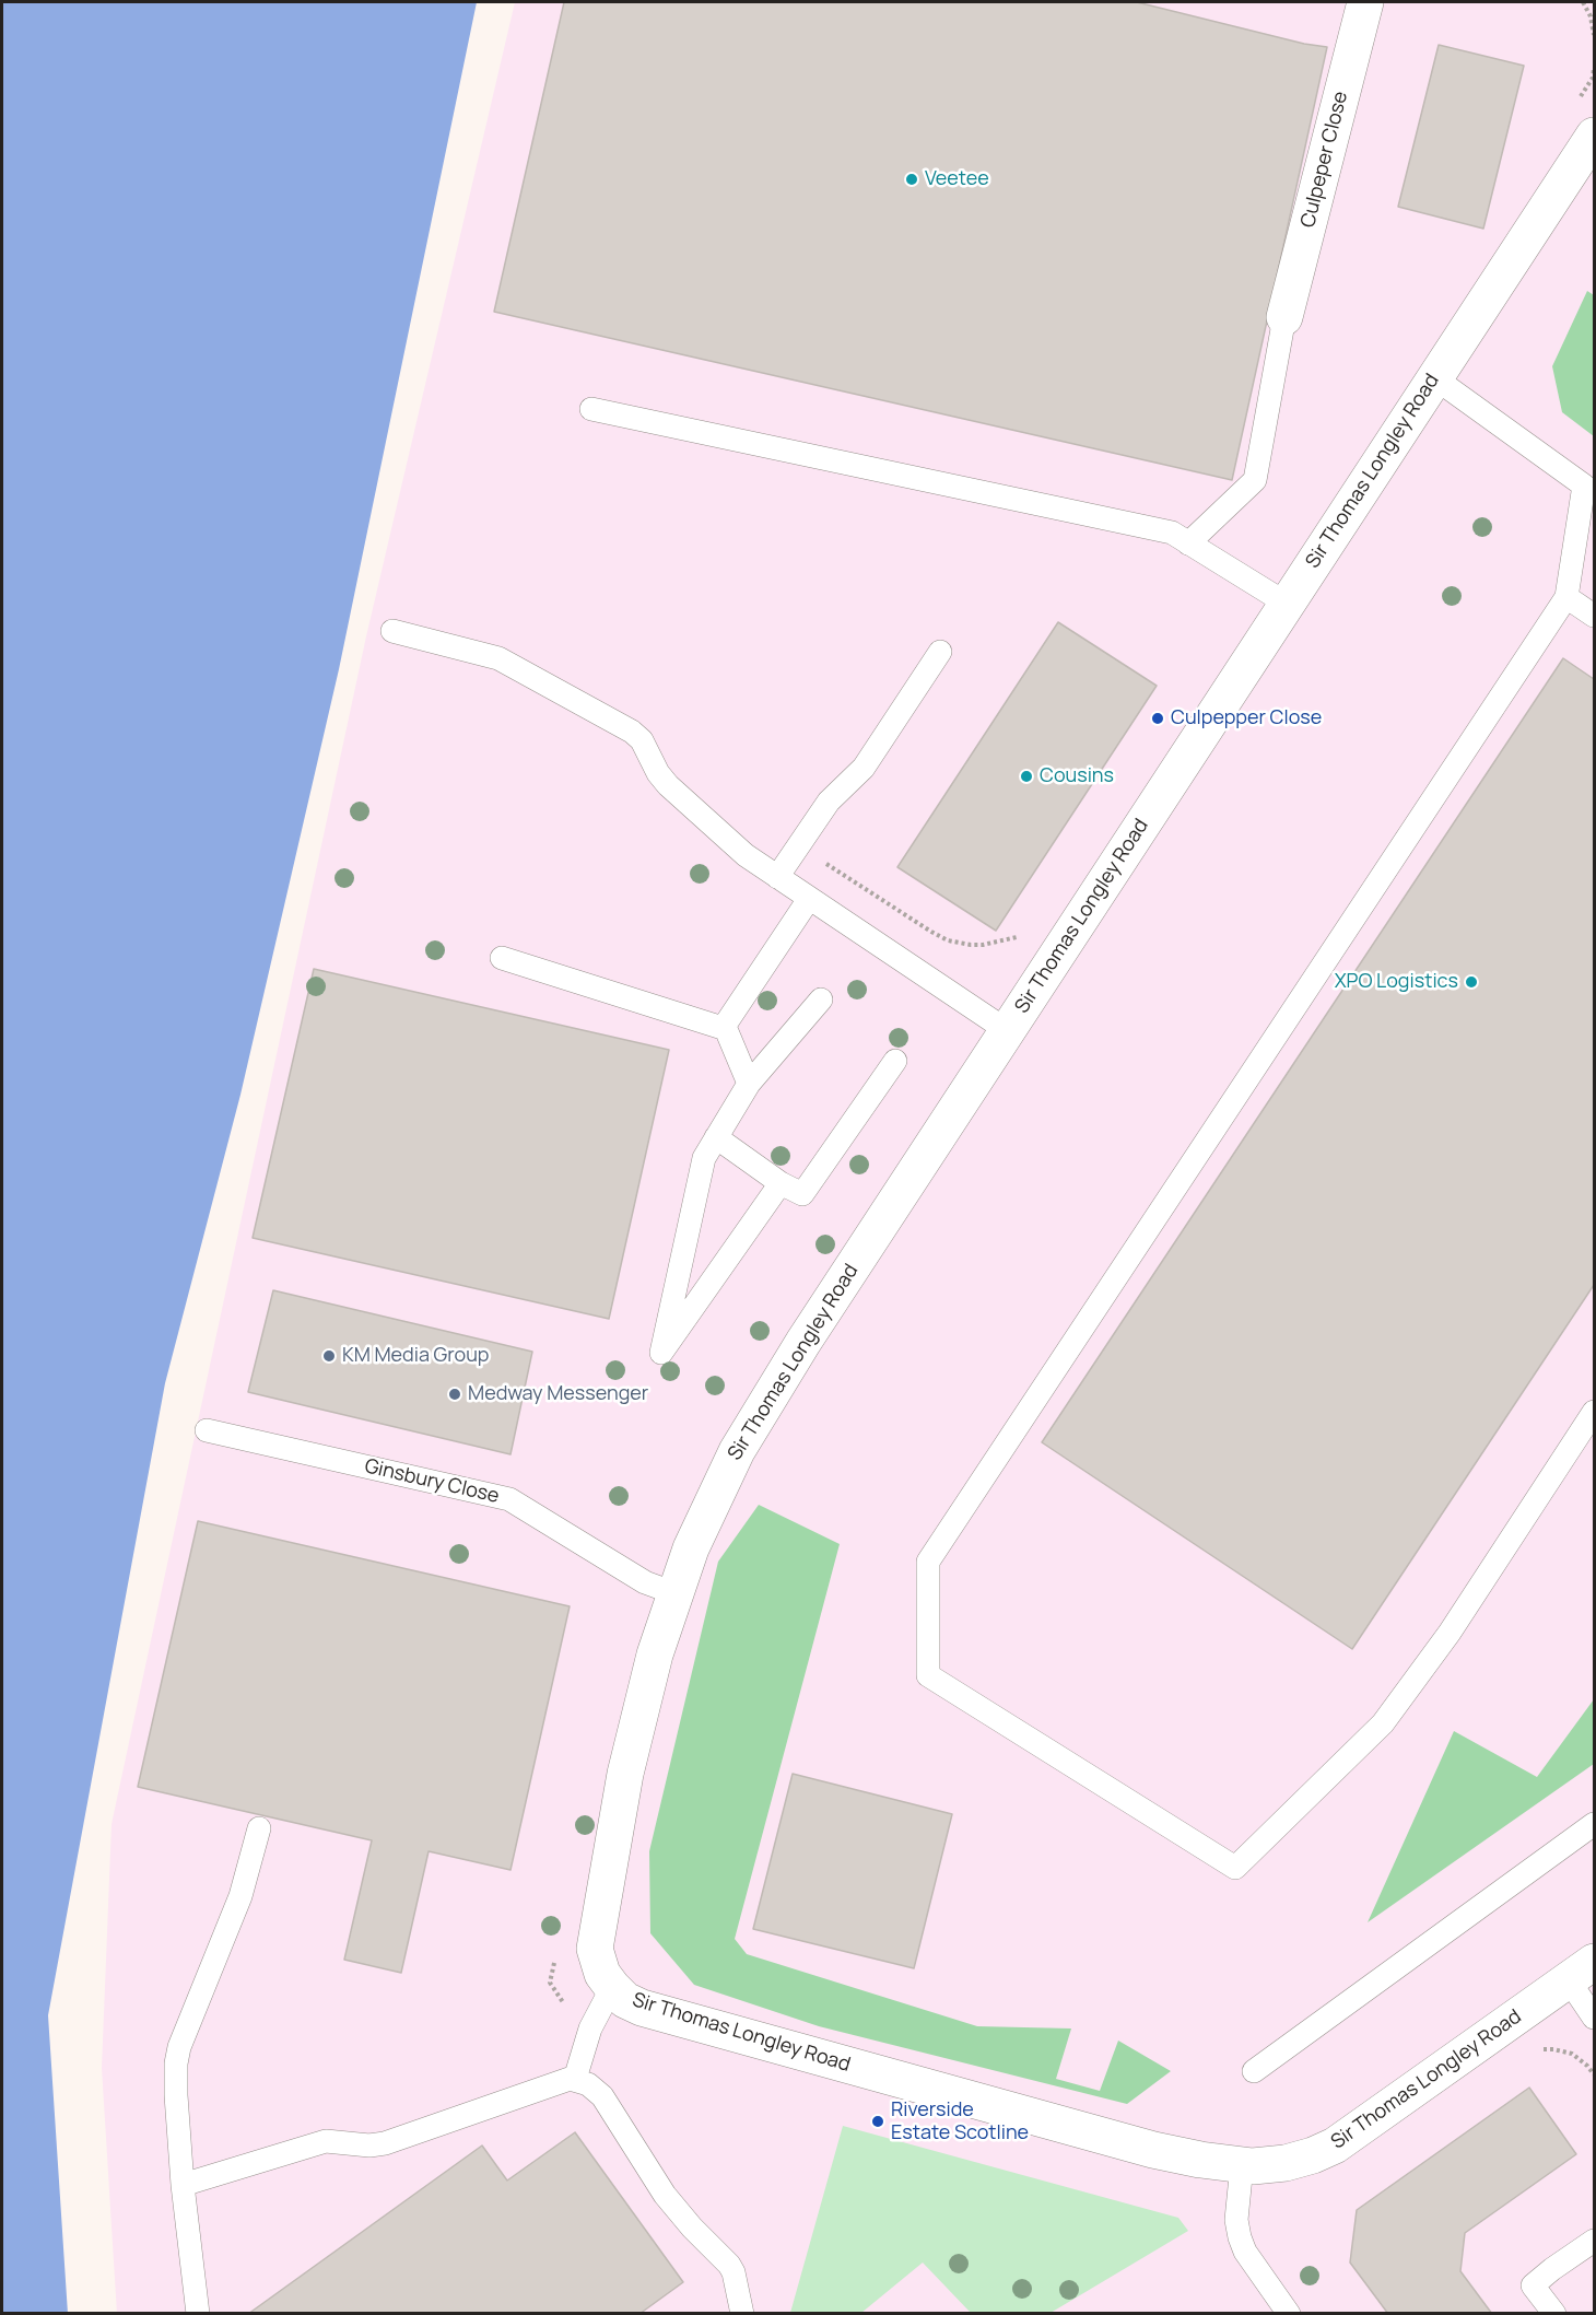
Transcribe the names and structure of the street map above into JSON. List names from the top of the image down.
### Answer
{
  "streets": {
    "street": ["Culpeper Close", "Sir Thomas Longley Road"],
    "lane": ["Ginsbury Close"]
  },
  "crossings": [
    ["Sir Thomas Longley Road", "Ginsbury Close"]
  ],
  "places": [
    "Veetee",
    "Culpepper Close",
    "Cousins",
    "XPO Logistics",
    "KM Media Group",
    "Medway Messenger",
    "Riverside Estate Scotline"
  ]
}
